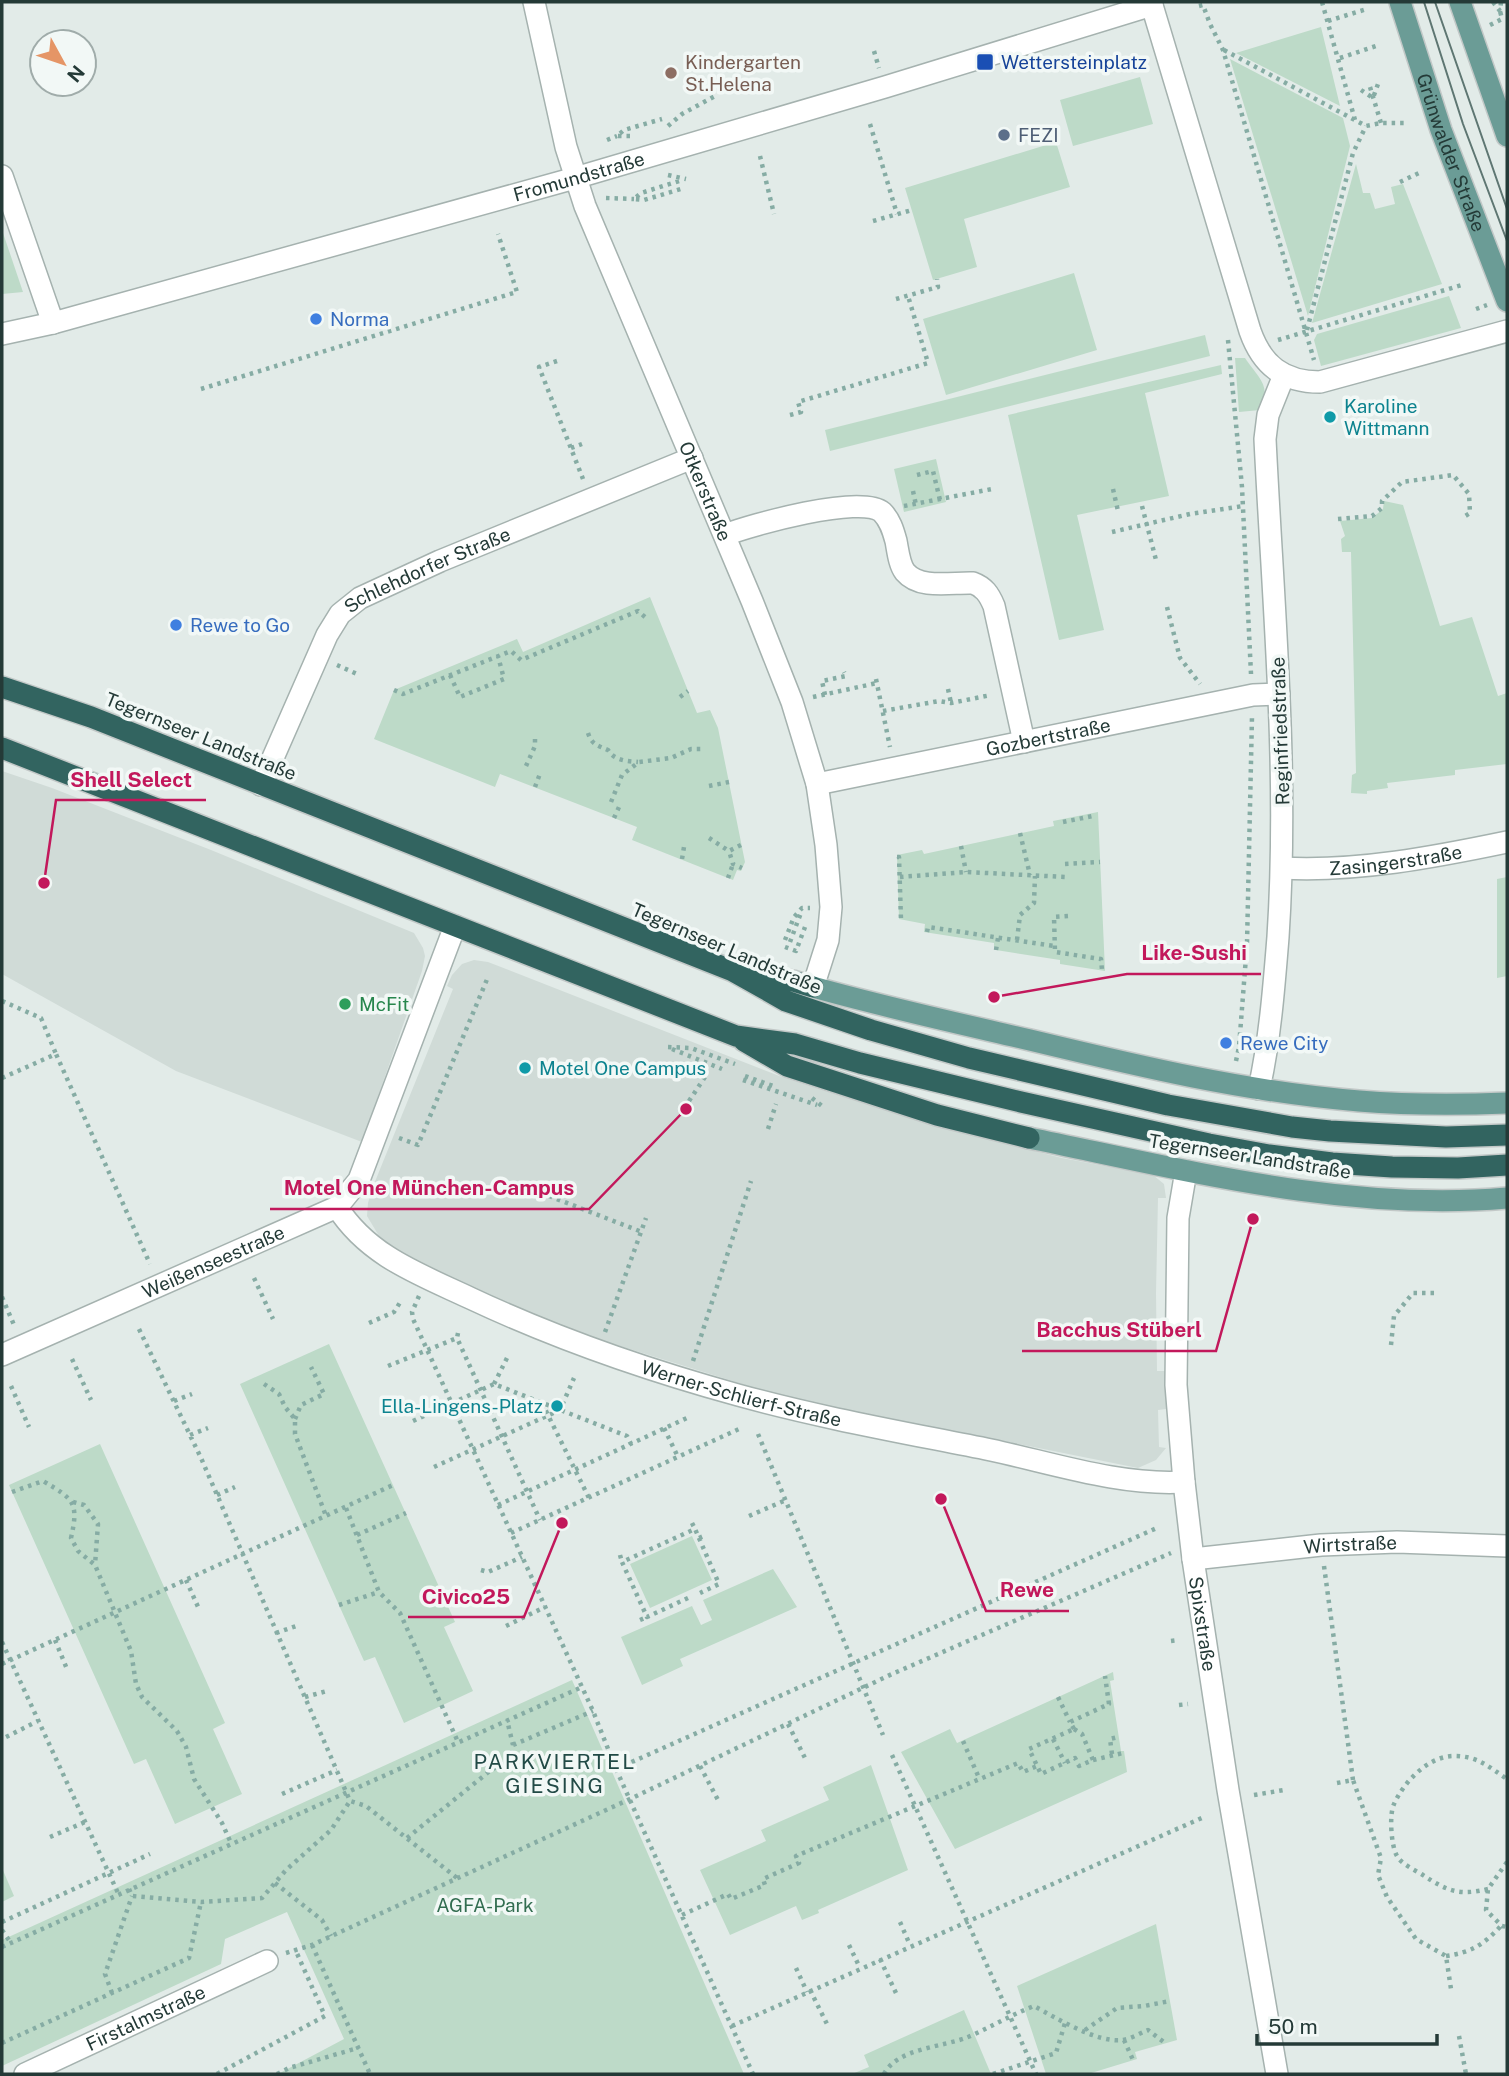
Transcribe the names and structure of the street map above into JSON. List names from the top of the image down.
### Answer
{
  "streets": {
    "highway": ["Tegernseer Landstraße"],
    "main road": ["Grünwalder Straße"],
    "street": [
      "Fromundstraße",
      "Otkerstraße",
      "Schlehdorfer Straße",
      "Reginfriedstraße",
      "Gozbertstraße",
      "Zasingerstraße",
      "Weißenseestraße",
      "Werner-Schlierf-Straße",
      "Wirtstraße",
      "Spixstraße",
      "Firstalmstraße"
    ]
  },
  "crossings": [
    ["Fromundstraße", "Otkerstraße"],
    ["Otkerstraße", "Schlehdorfer Straße"],
    ["Otkerstraße", "Tegernseer Landstraße"],
    ["Otkerstraße", "Gozbertstraße"],
    ["Schlehdorfer Straße", "Tegernseer Landstraße"],
    ["Reginfriedstraße", "Tegernseer Landstraße"],
    ["Reginfriedstraße", "Gozbertstraße"],
    ["Reginfriedstraße", "Zasingerstraße"],
    ["Tegernseer Landstraße", "Weißenseestraße"],
    ["Tegernseer Landstraße", "Spixstraße"],
    ["Weißenseestraße", "Werner-Schlierf-Straße"],
    ["Werner-Schlierf-Straße", "Spixstraße"],
    ["Wirtstraße", "Spixstraße"]
  ],
  "districts": ["PARKVIERTEL GIESING"],
  "parks": ["AGFA-Park"],
  "places": {
    "transit": ["Wettersteinplatz"],
    "other": [
      "Kindergarten St.Helena",
      "FEZI",
      "Norma",
      "Karoline Wittmann",
      "Rewe to Go",
      "Shell Select",
      "Like-Sushi",
      "McFit",
      "Rewe City",
      "Motel One Campus",
      "Motel One München-Campus",
      "Bacchus Stüberl",
      "Ella-Lingens-Platz",
      "Rewe",
      "Civico25"
    ]
  },
  "scale_bar": "50 m",
  "north": "bottom right"
}
